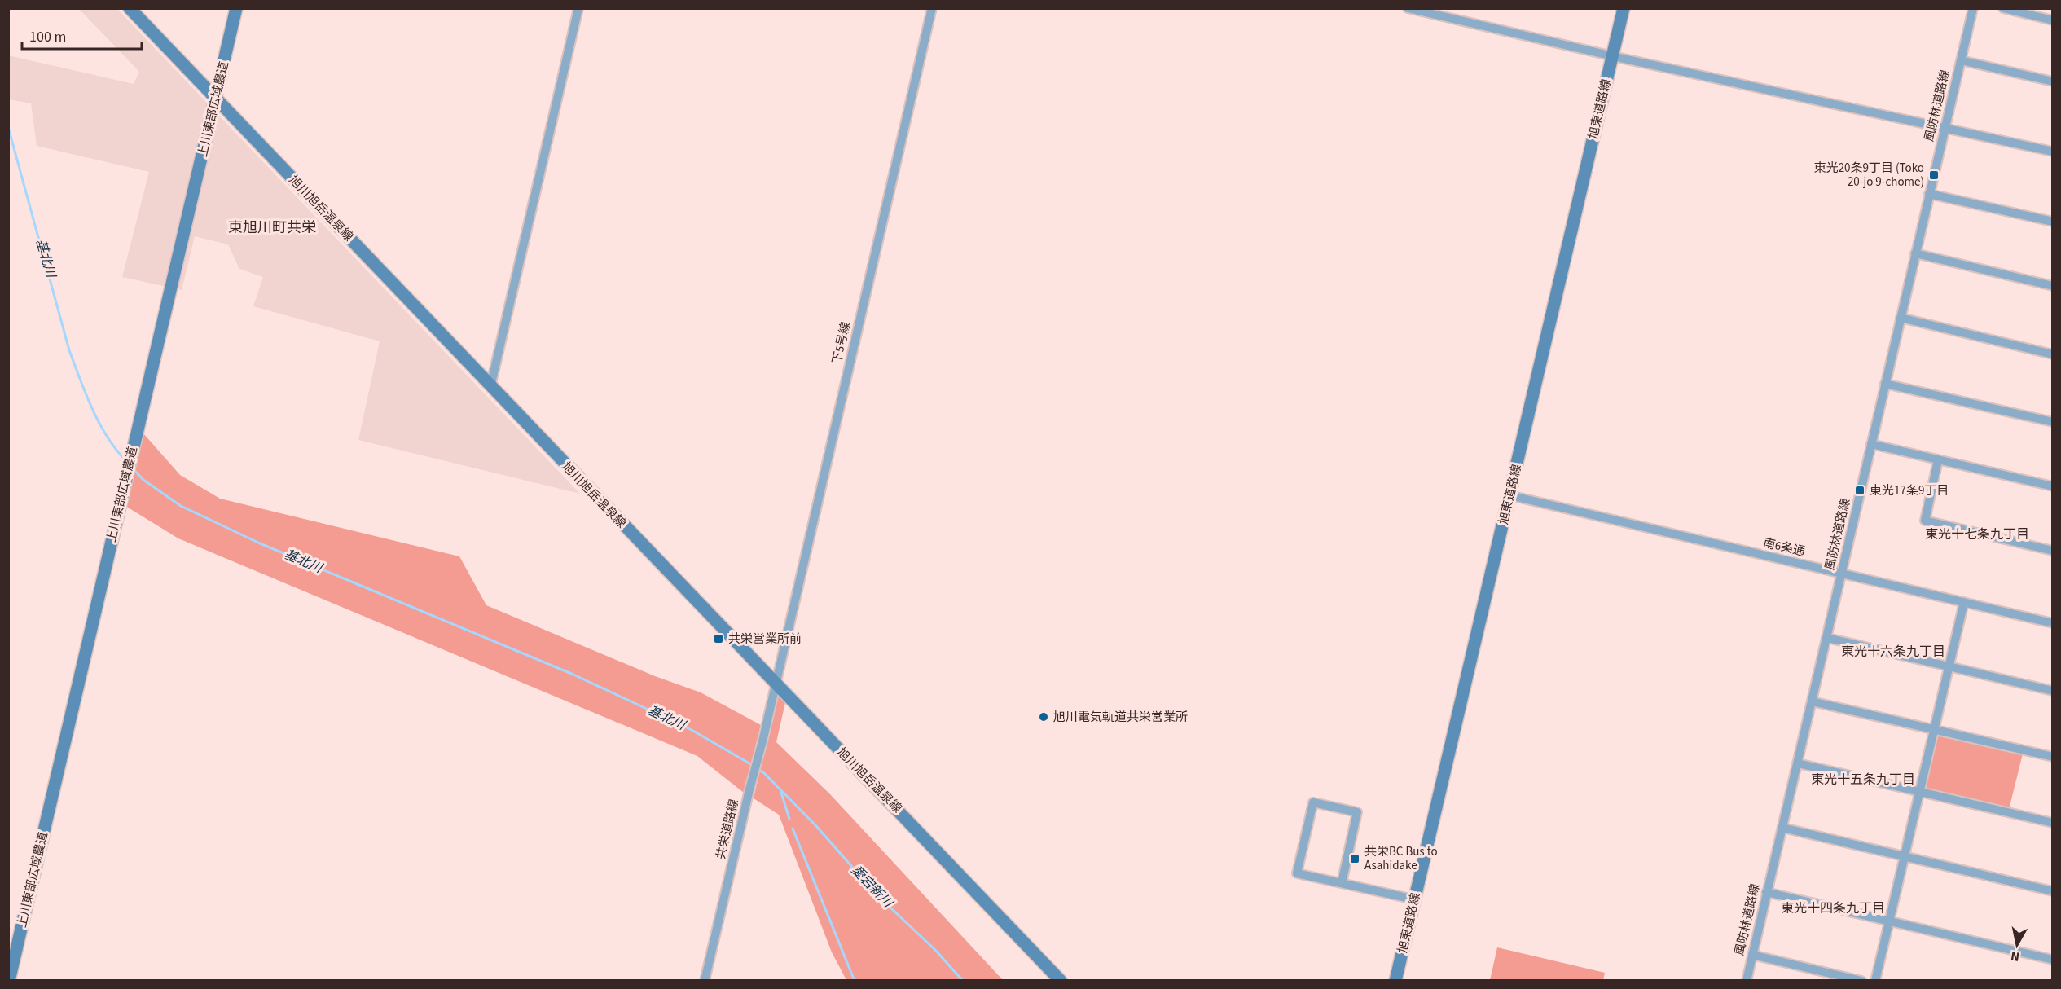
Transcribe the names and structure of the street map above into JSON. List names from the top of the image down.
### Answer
{
  "streets": {
    "street": [
      "風防林道路線",
      "上川東部広域農道",
      "旭東道路線",
      "旭川旭岳温泉線",
      "下5号線",
      "南6条通",
      "共栄道路線"
    ]
  },
  "crossings": [
    ["風防林道路線", "南6条通"],
    ["上川東部広域農道", "旭川旭岳温泉線"],
    ["旭東道路線", "南6条通"],
    ["旭川旭岳温泉線", "下5号線"],
    ["旭川旭岳温泉線", "共栄道路線"],
    ["下5号線", "共栄道路線"]
  ],
  "districts": [
    "東旭川町共栄",
    "東光十七条九丁目",
    "東光十六条九丁目",
    "東光十五条九丁目",
    "東光十四条九丁目"
  ],
  "water": ["基北川", "愛宕新川"],
  "places": {
    "transit": [
      "東光20条9丁目 (Toko 20-jo 9-chome)",
      "東光17条9丁目",
      "共栄営業所前",
      "共栄BC Bus to Asahidake"
    ],
    "other": ["旭川電気軌道共栄営業所"]
  },
  "scale_bar": "100 m",
  "north": "bottom"
}
